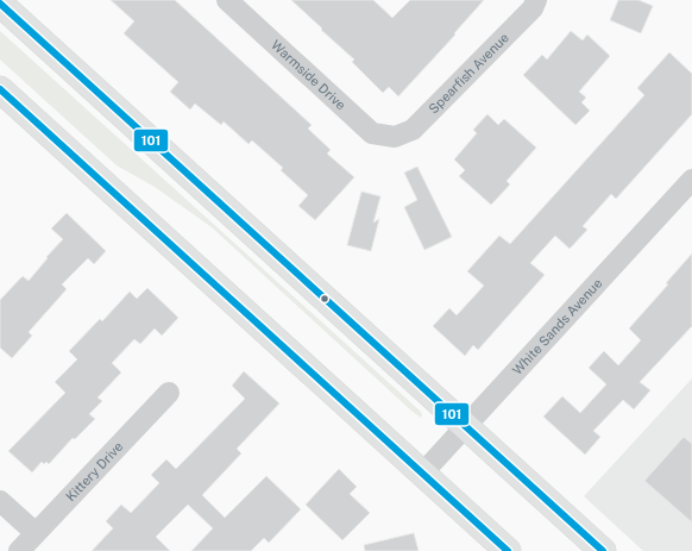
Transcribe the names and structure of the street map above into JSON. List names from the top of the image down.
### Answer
{
  "streets": {
    "street": [
      "Spearfish Avenue",
      "Warmside Drive",
      "White Sands Avenue",
      "Kittery Drive"
    ]
  },
  "crossings": [
    ["Spearfish Avenue", "Warmside Drive"]
  ],
  "lines": ["transit line 101"]
}
